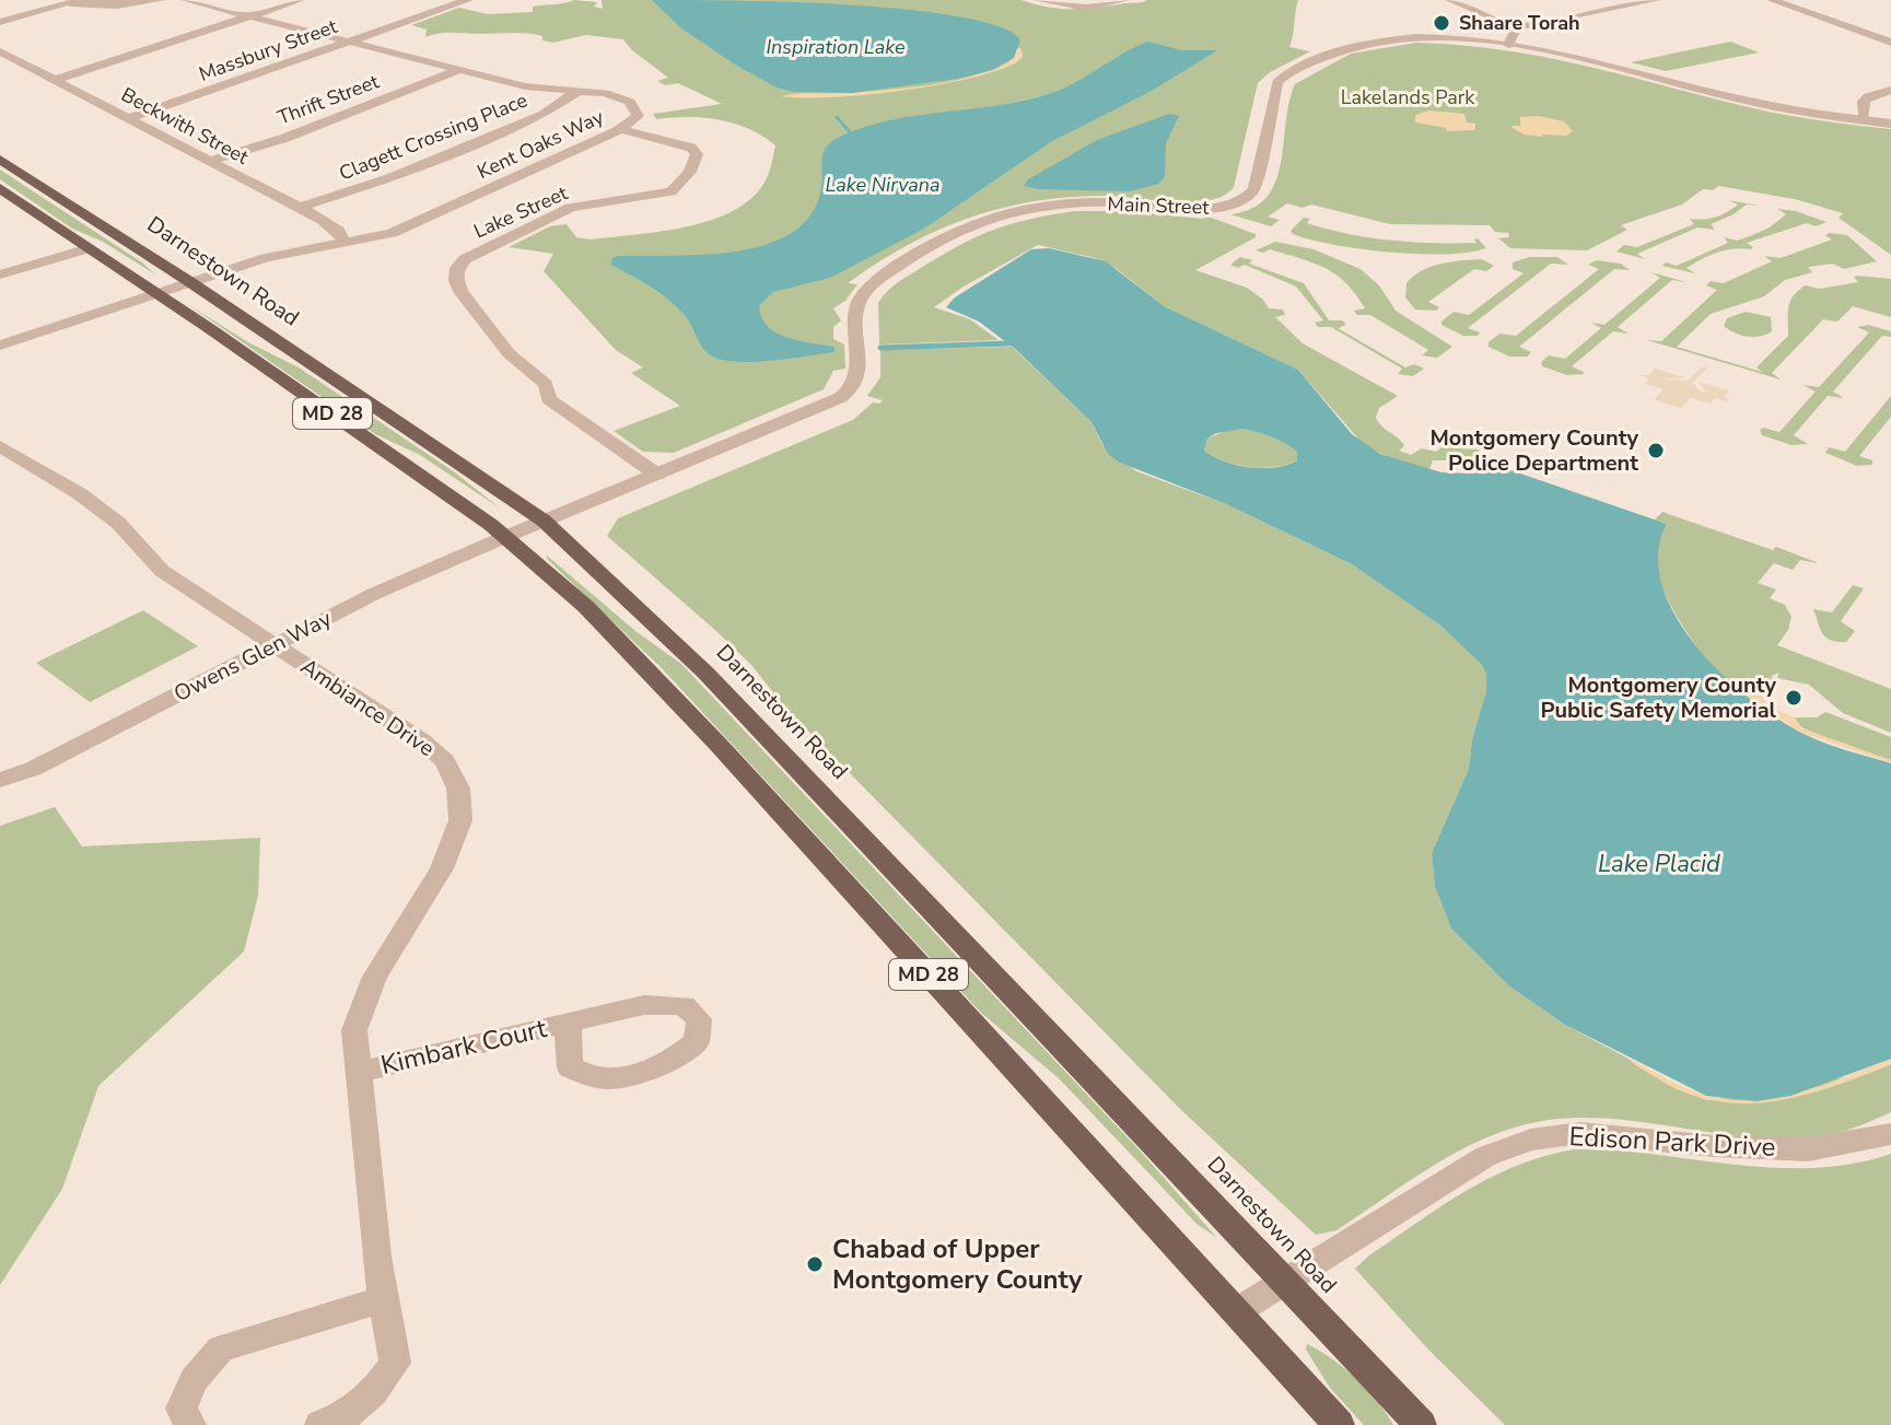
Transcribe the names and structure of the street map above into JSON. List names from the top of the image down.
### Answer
{
  "streets": {
    "main road": ["Darnestown Road", "MD 28"],
    "street": [
      "Massbury Street",
      "Thrift Street",
      "Beckwith Street",
      "Clagett Crossing Place",
      "Kent Oaks Way",
      "Main Street",
      "Lake Street",
      "Owens Glen Way",
      "Ambiance Drive",
      "Kimbark Court",
      "Edison Park Drive"
    ]
  },
  "crossings": [
    ["Massbury Street", "Beckwith Street"],
    ["Massbury Street", "Kent Oaks Way"],
    ["Thrift Street", "Beckwith Street"],
    ["Thrift Street", "Kent Oaks Way"],
    ["Beckwith Street", "Clagett Crossing Place"],
    ["Beckwith Street", "Kent Oaks Way"],
    ["Clagett Crossing Place", "Kent Oaks Way"],
    ["Kent Oaks Way", "Lake Street"],
    ["Kent Oaks Way", "Darnestown Road"],
    ["Kent Oaks Way", "MD 28"],
    ["Main Street", "Lake Street"],
    ["Main Street", "Darnestown Road"],
    ["Main Street", "MD 28"],
    ["Main Street", "Owens Glen Way"],
    ["Darnestown Road", "Edison Park Drive"],
    ["MD 28", "Owens Glen Way"],
    ["MD 28", "Edison Park Drive"],
    ["Owens Glen Way", "Ambiance Drive"],
    ["Ambiance Drive", "Kimbark Court"]
  ],
  "water": ["Inspiration Lake", "Lake Nirvana", "Lake Placid"],
  "parks": ["Lakelands Park"],
  "places": [
    "Shaare Torah",
    "Montgomery County Police Department",
    "Montgomery County Public Safety Memorial",
    "Chabad of Upper Montgomery County"
  ]
}
